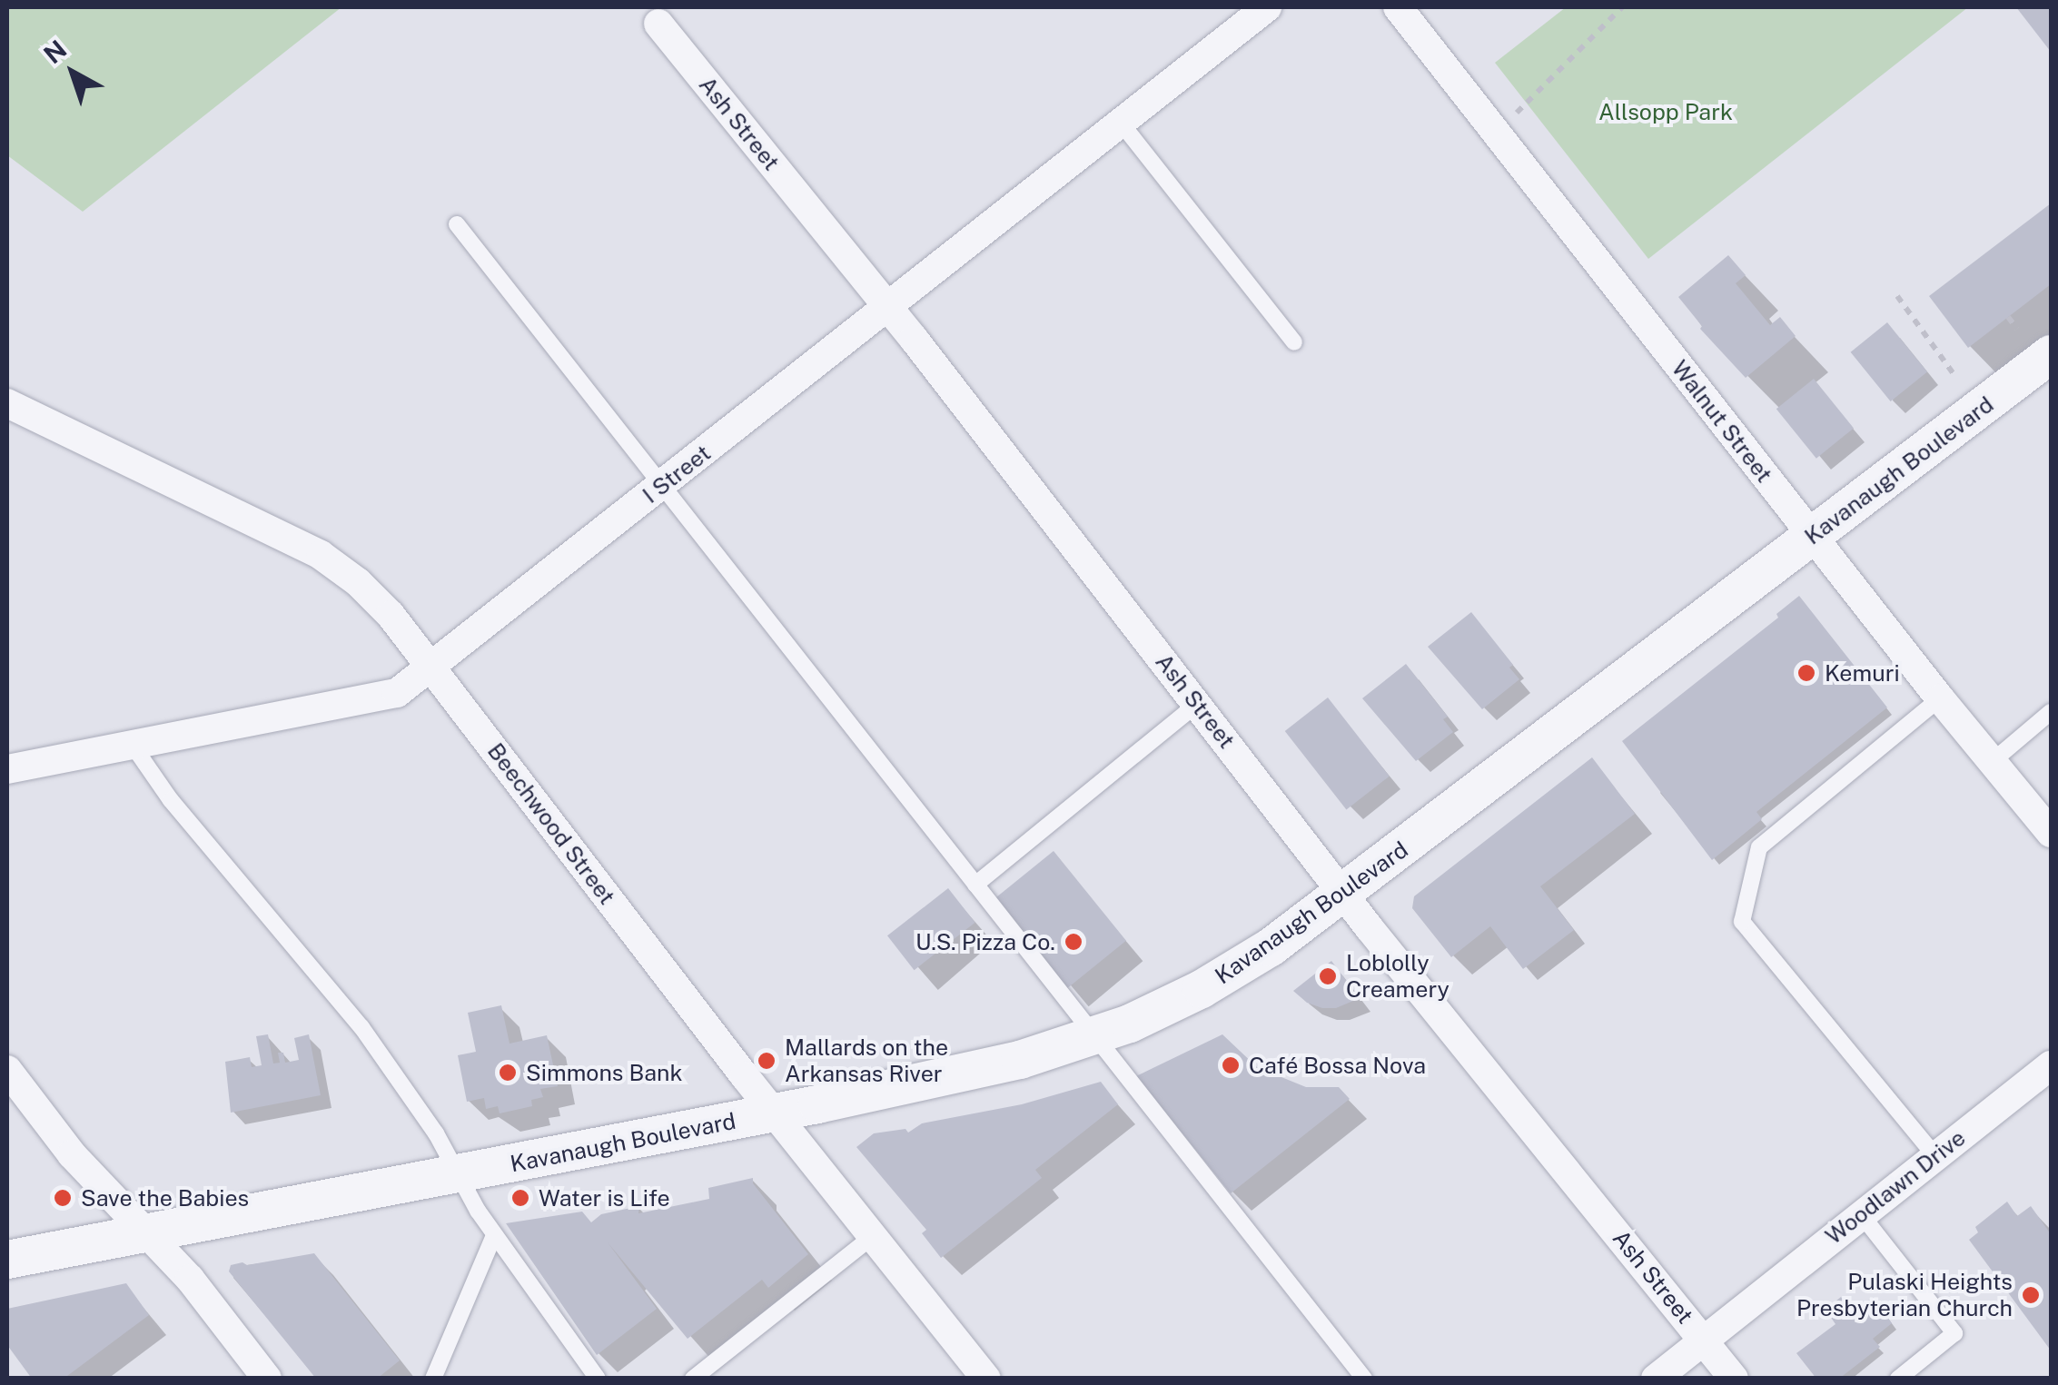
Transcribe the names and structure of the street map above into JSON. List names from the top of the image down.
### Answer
{
  "streets": {
    "street": [
      "Ash Street",
      "Walnut Street",
      "Kavanaugh Boulevard",
      "I Street",
      "Beechwood Street",
      "Woodlawn Drive"
    ]
  },
  "crossings": [
    ["Ash Street", "Kavanaugh Boulevard"],
    ["Ash Street", "I Street"],
    ["Ash Street", "Woodlawn Drive"],
    ["Walnut Street", "Kavanaugh Boulevard"],
    ["Kavanaugh Boulevard", "Beechwood Street"],
    ["I Street", "Beechwood Street"]
  ],
  "parks": ["Allsopp Park"],
  "places": [
    "Kemuri",
    "U.S. Pizza Co.",
    "Loblolly Creamery",
    "Mallards on the Arkansas River",
    "Café Bossa Nova",
    "Simmons Bank",
    "Save the Babies",
    "Water is Life",
    "Pulaski Heights Presbyterian Church"
  ],
  "north": "top left"
}
